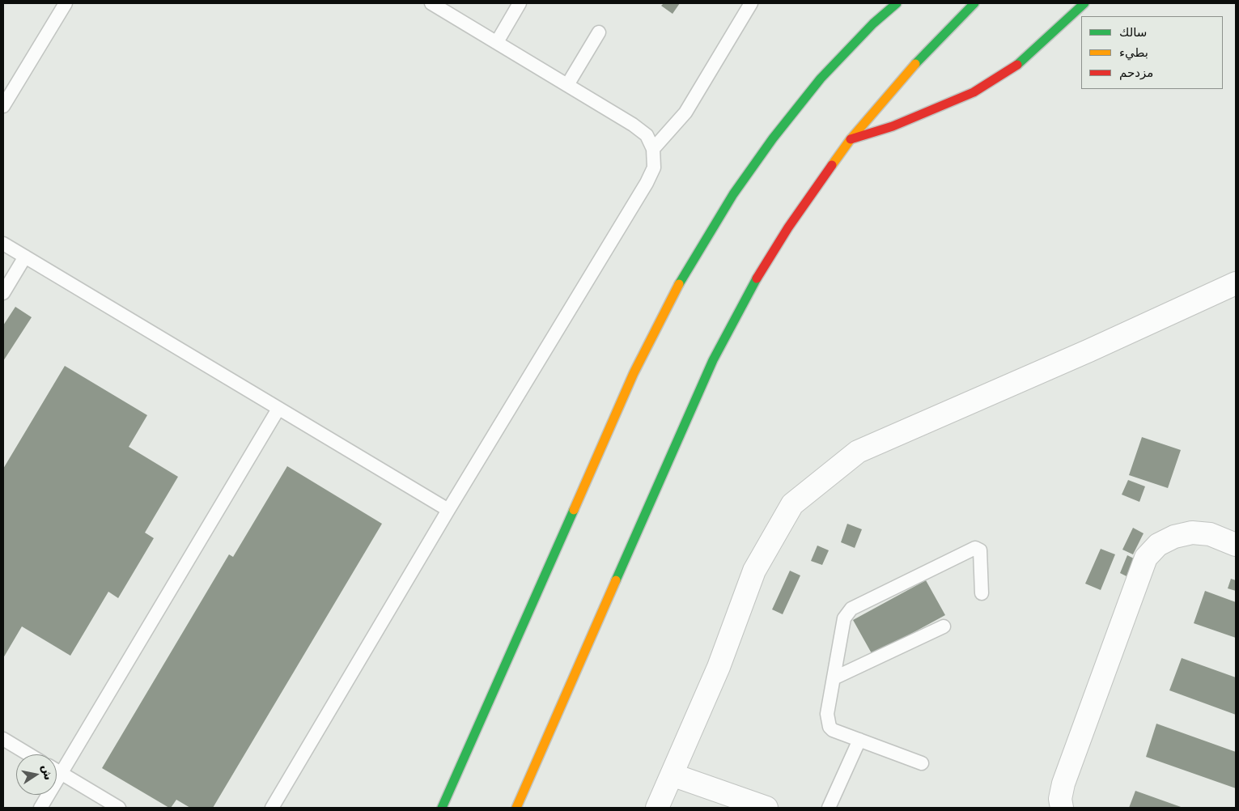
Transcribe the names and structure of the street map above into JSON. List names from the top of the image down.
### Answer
{
  "legend": ["سالك", "بطيء", "مزدحم"],
  "north": "right"
}
